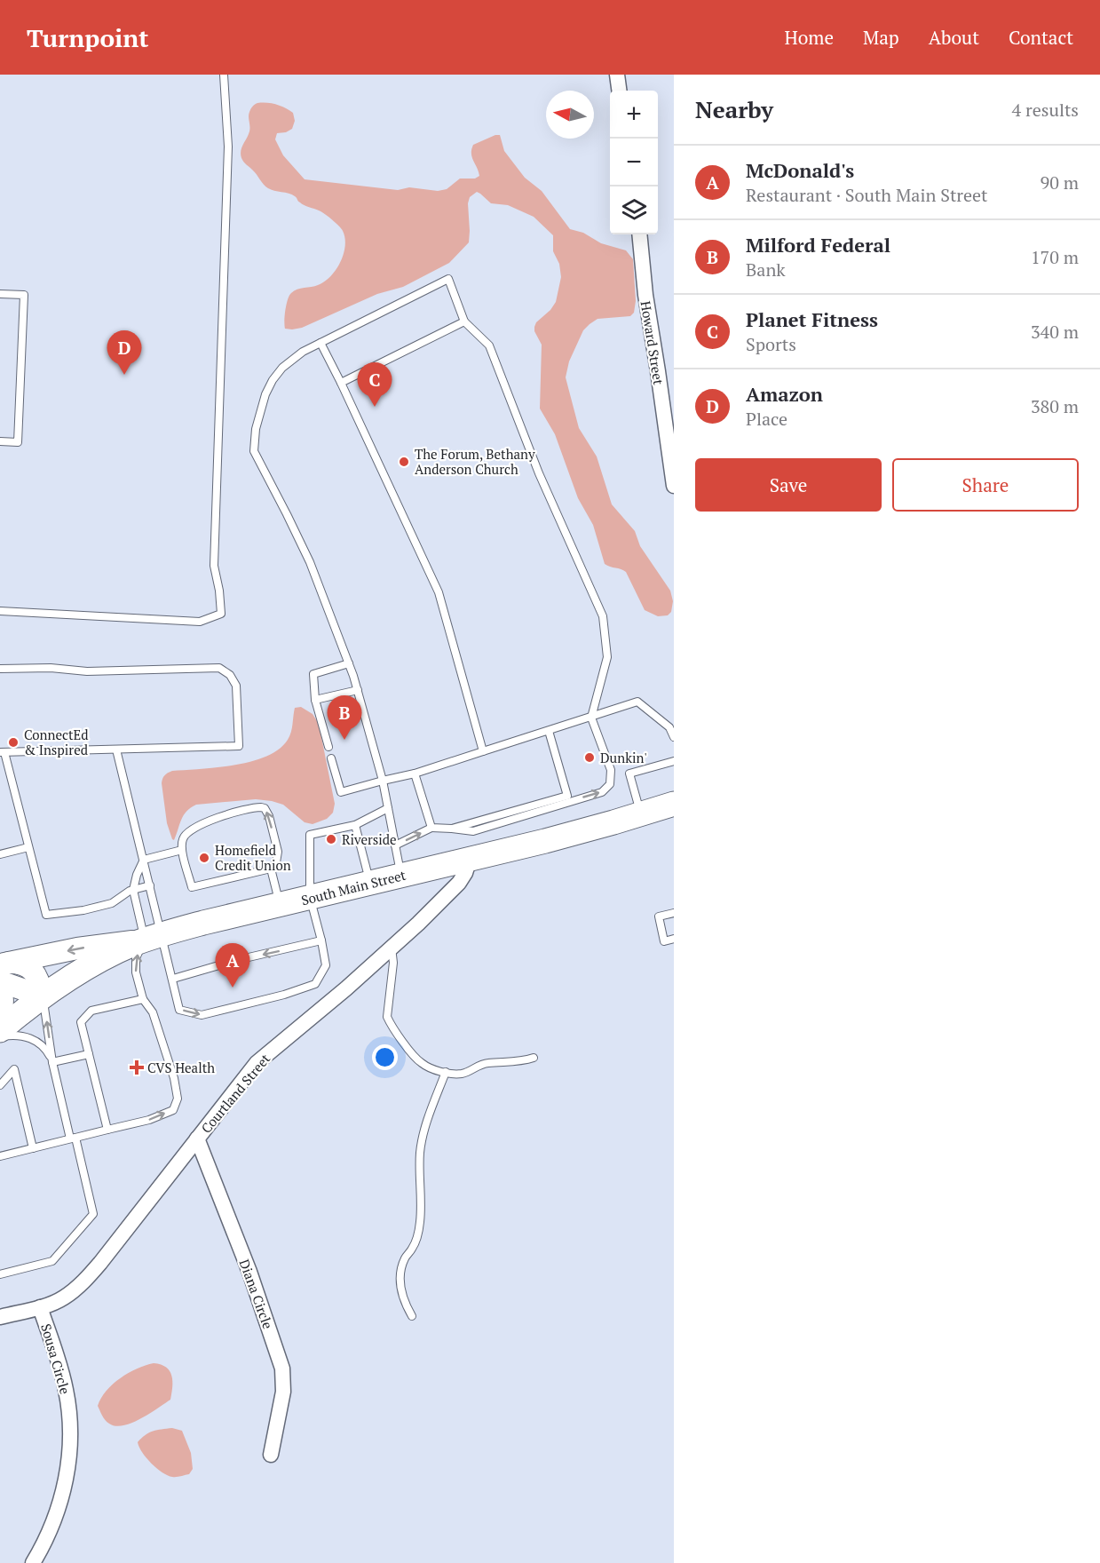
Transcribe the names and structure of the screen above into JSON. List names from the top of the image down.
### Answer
{
  "streets": {
    "main road": ["South Main Street"],
    "street": [
      "Howard Street",
      "Courtland Street",
      "Diana Circle",
      "Sousa Circle"
    ]
  },
  "crossings": [
    ["South Main Street", "Courtland Street"],
    ["Courtland Street", "Diana Circle"],
    ["Courtland Street", "Sousa Circle"]
  ],
  "places": {
    "other": [
      "The Forum, Bethany Anderson Church",
      "ConnectEd & Inspired",
      "Dunkin'",
      "Riverside",
      "Homefield Credit Union"
    ],
    "health": ["CVS Health"]
  },
  "north": "left",
  "page": {
    "header": "Turnpoint",
    "nav": [
      "Home",
      "Map",
      "About",
      "Contact"
    ],
    "heading": ["Nearby", "4 results"],
    "map_buttons": ["+", "−"],
    "list": [
      {
        "mark": "A",
        "name": "McDonald's",
        "note": "Restaurant · South Main Street",
        "value": "90 m"
      },
      {
        "mark": "B",
        "name": "Milford Federal",
        "note": "Bank",
        "value": "170 m"
      },
      {
        "mark": "C",
        "name": "Planet Fitness",
        "note": "Sports",
        "value": "340 m"
      },
      {
        "mark": "D",
        "name": "Amazon",
        "note": "Place",
        "value": "380 m"
      }
    ],
    "pins": [
      "D",
      "C",
      "B",
      "A"
    ],
    "buttons": ["Save", "Share"]
  }
}
